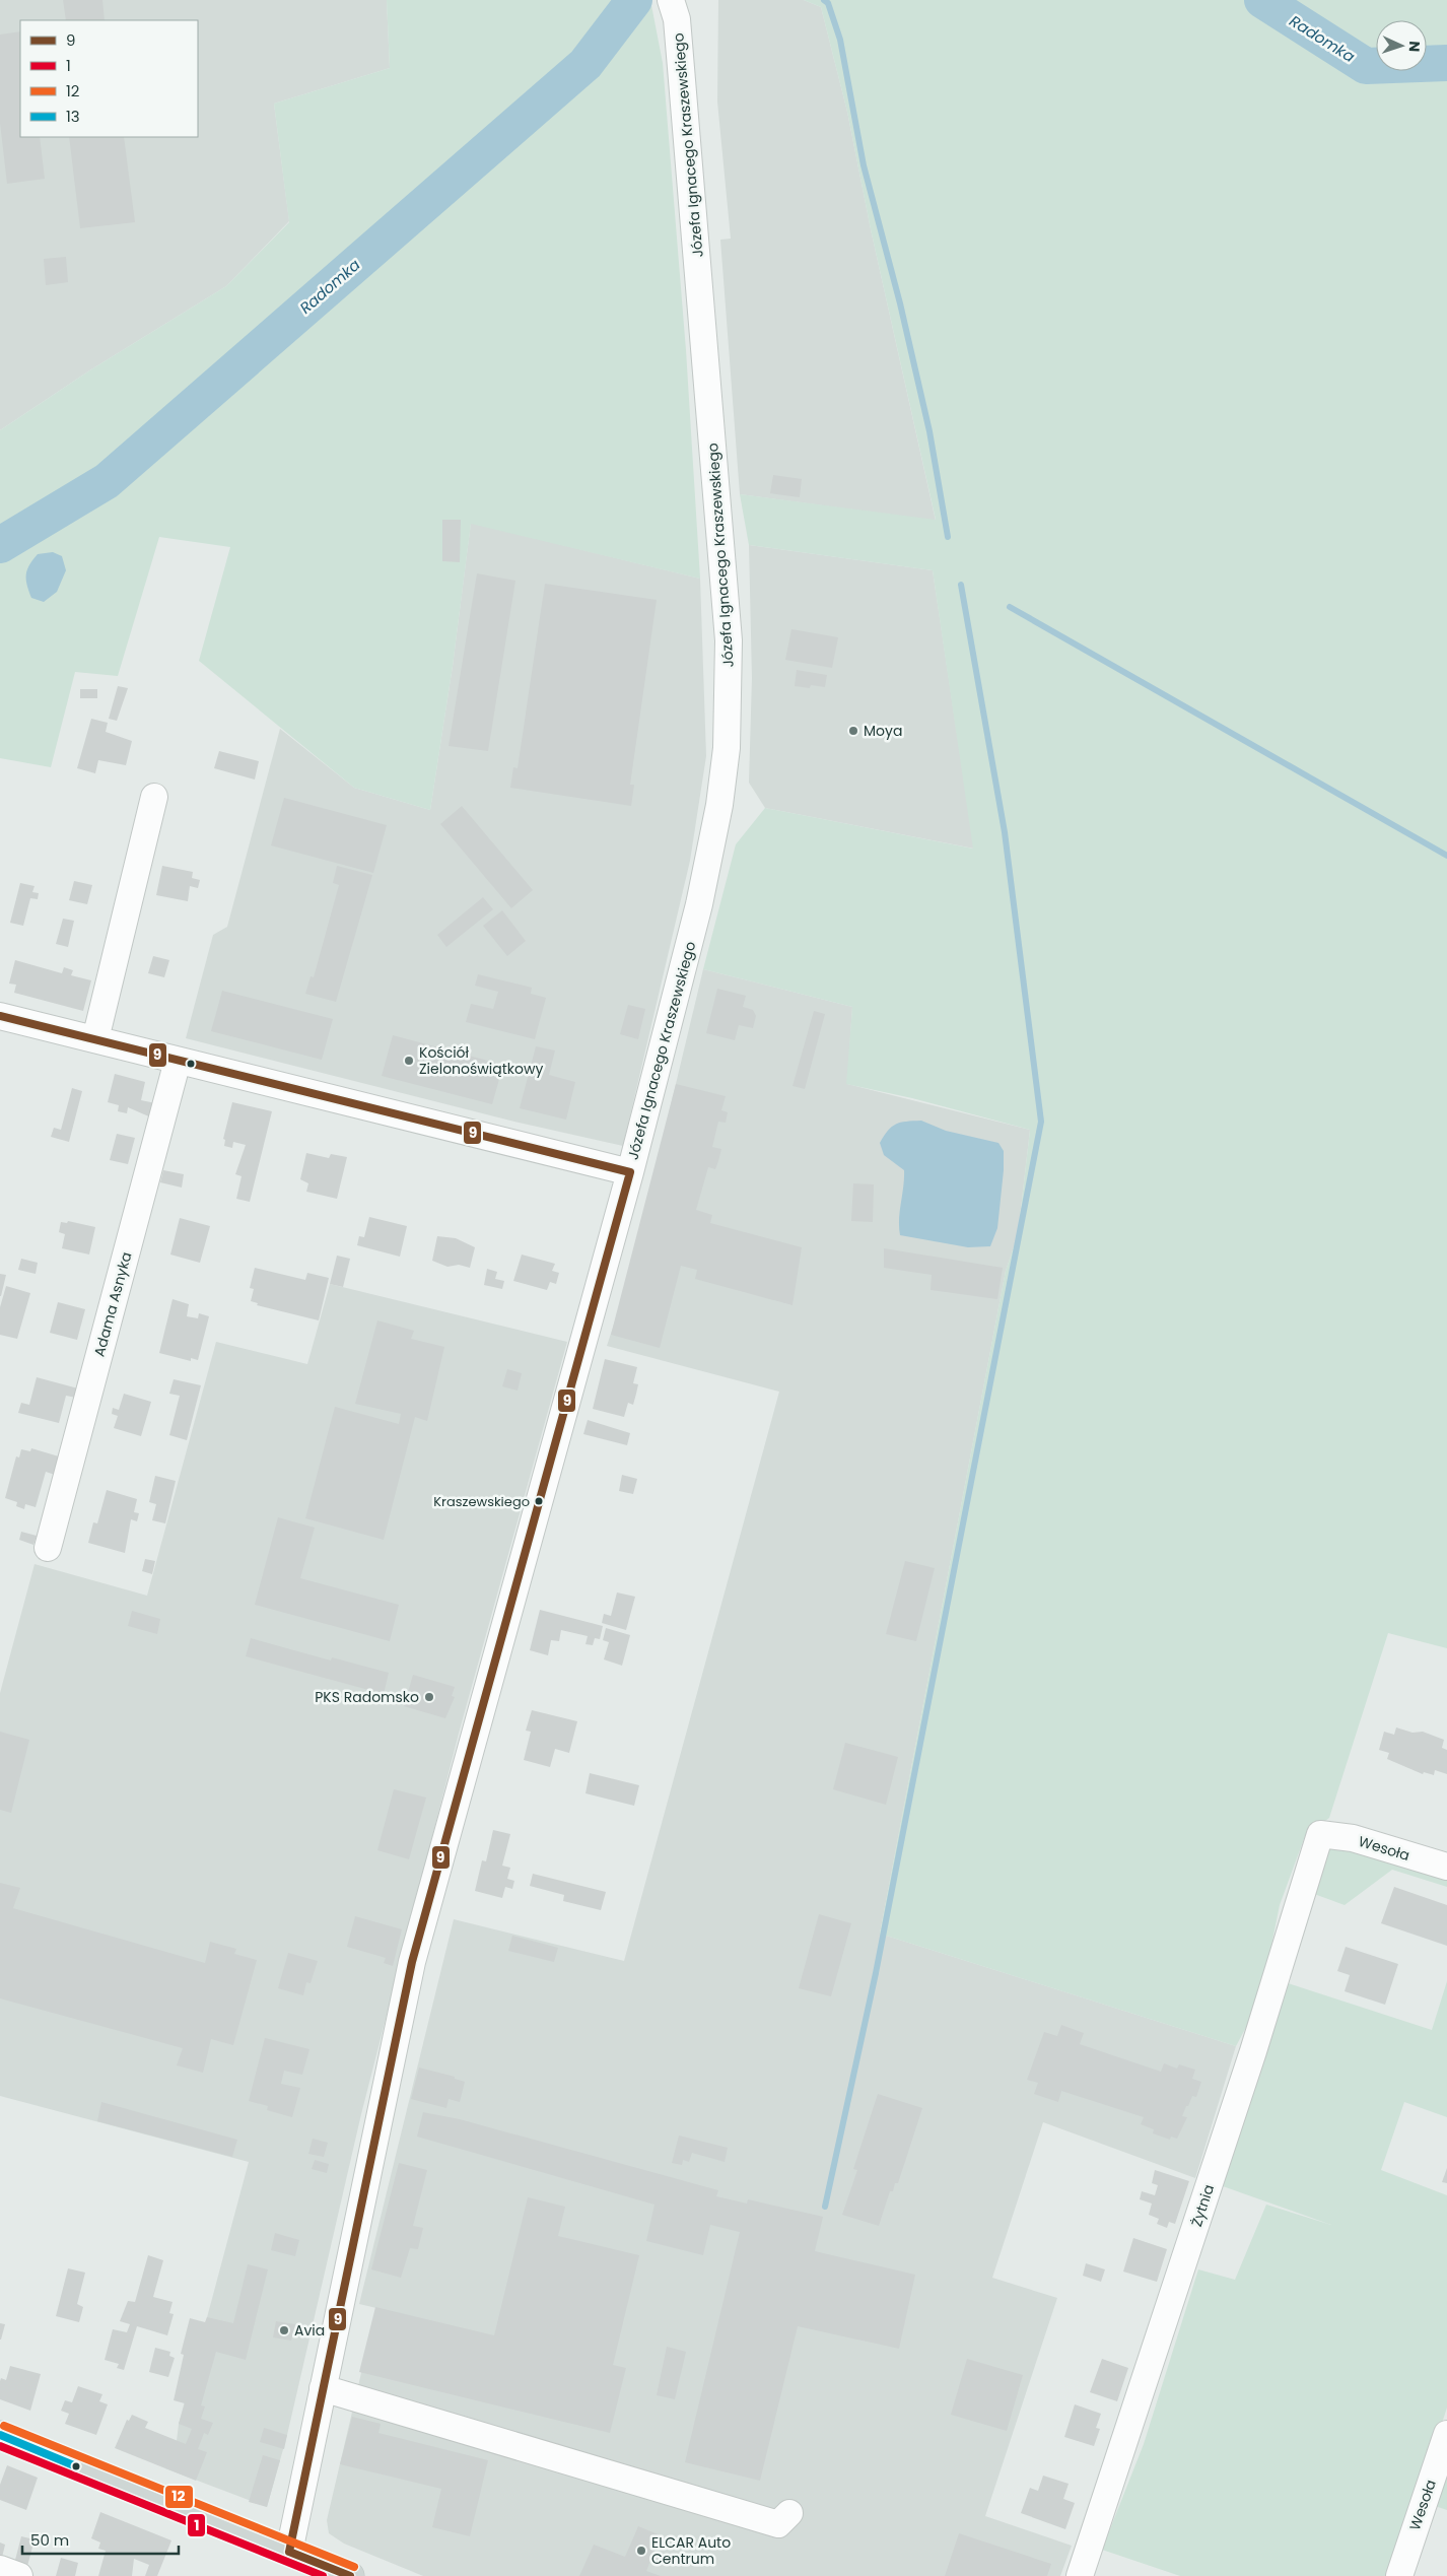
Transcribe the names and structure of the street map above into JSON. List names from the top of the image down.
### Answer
{
  "streets": {
    "street": [
      "Józefa Ignacego Kraszewskiego",
      "Adama Asnyka",
      "Wesoła",
      "Żytnia"
    ]
  },
  "crossings": [
    ["Wesoła", "Żytnia"]
  ],
  "water": ["Radomka"],
  "places": [
    "Moya",
    "Kościół Zielonoświątkowy",
    "Kraszewskiego",
    "PKS Radomsko",
    "Avia",
    "ELCAR Auto Centrum"
  ],
  "lines": [
    "transit line 9",
    "transit line 12",
    "transit line 13",
    "transit line 1"
  ],
  "legend": [
    "9",
    "1",
    "12",
    "13"
  ],
  "scale_bar": "50 m",
  "north": "right"
}
